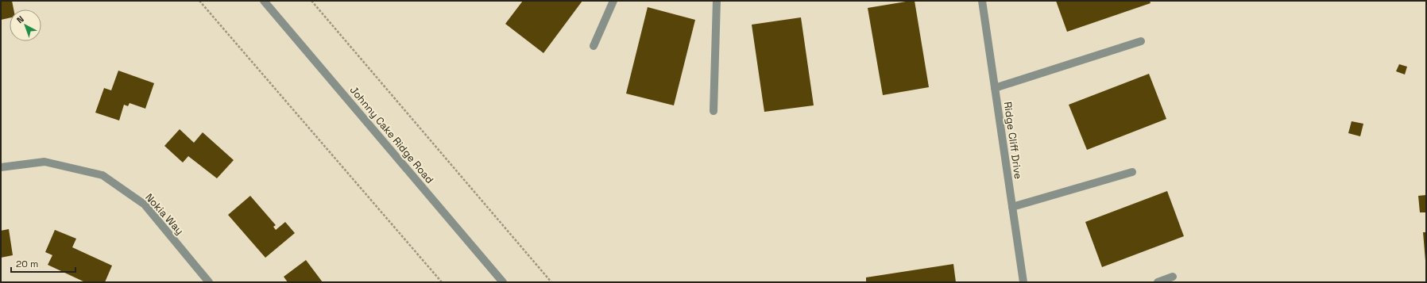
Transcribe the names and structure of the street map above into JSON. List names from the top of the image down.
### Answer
{
  "streets": {
    "street": ["Johnny Cake Ridge Road", "Ridge Cliff Drive", "Nokia Way"]
  },
  "scale_bar": "20 m",
  "north": "top left"
}
